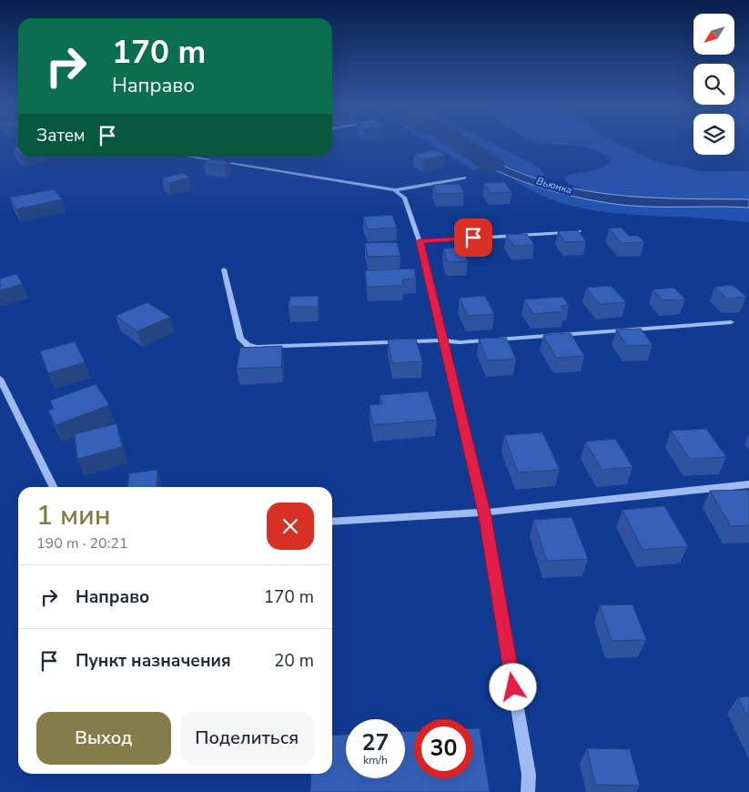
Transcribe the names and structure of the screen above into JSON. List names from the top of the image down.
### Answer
{
  "water": ["Вьюнка"],
  "north": "bottom left",
  "page": {
    "turn": ["170 m", "Направо"],
    "then": "Затем",
    "heading": ["1 мин", "190 m · 20:21"],
    "list": [
      {
        "name": "Направо",
        "value": "170 m"
      },
      {
        "name": "Пункт назначения",
        "value": "20 m"
      }
    ],
    "buttons": ["Выход", "Поделиться"],
    "speed": "27 km/h",
    "limit": "30"
  }
}
